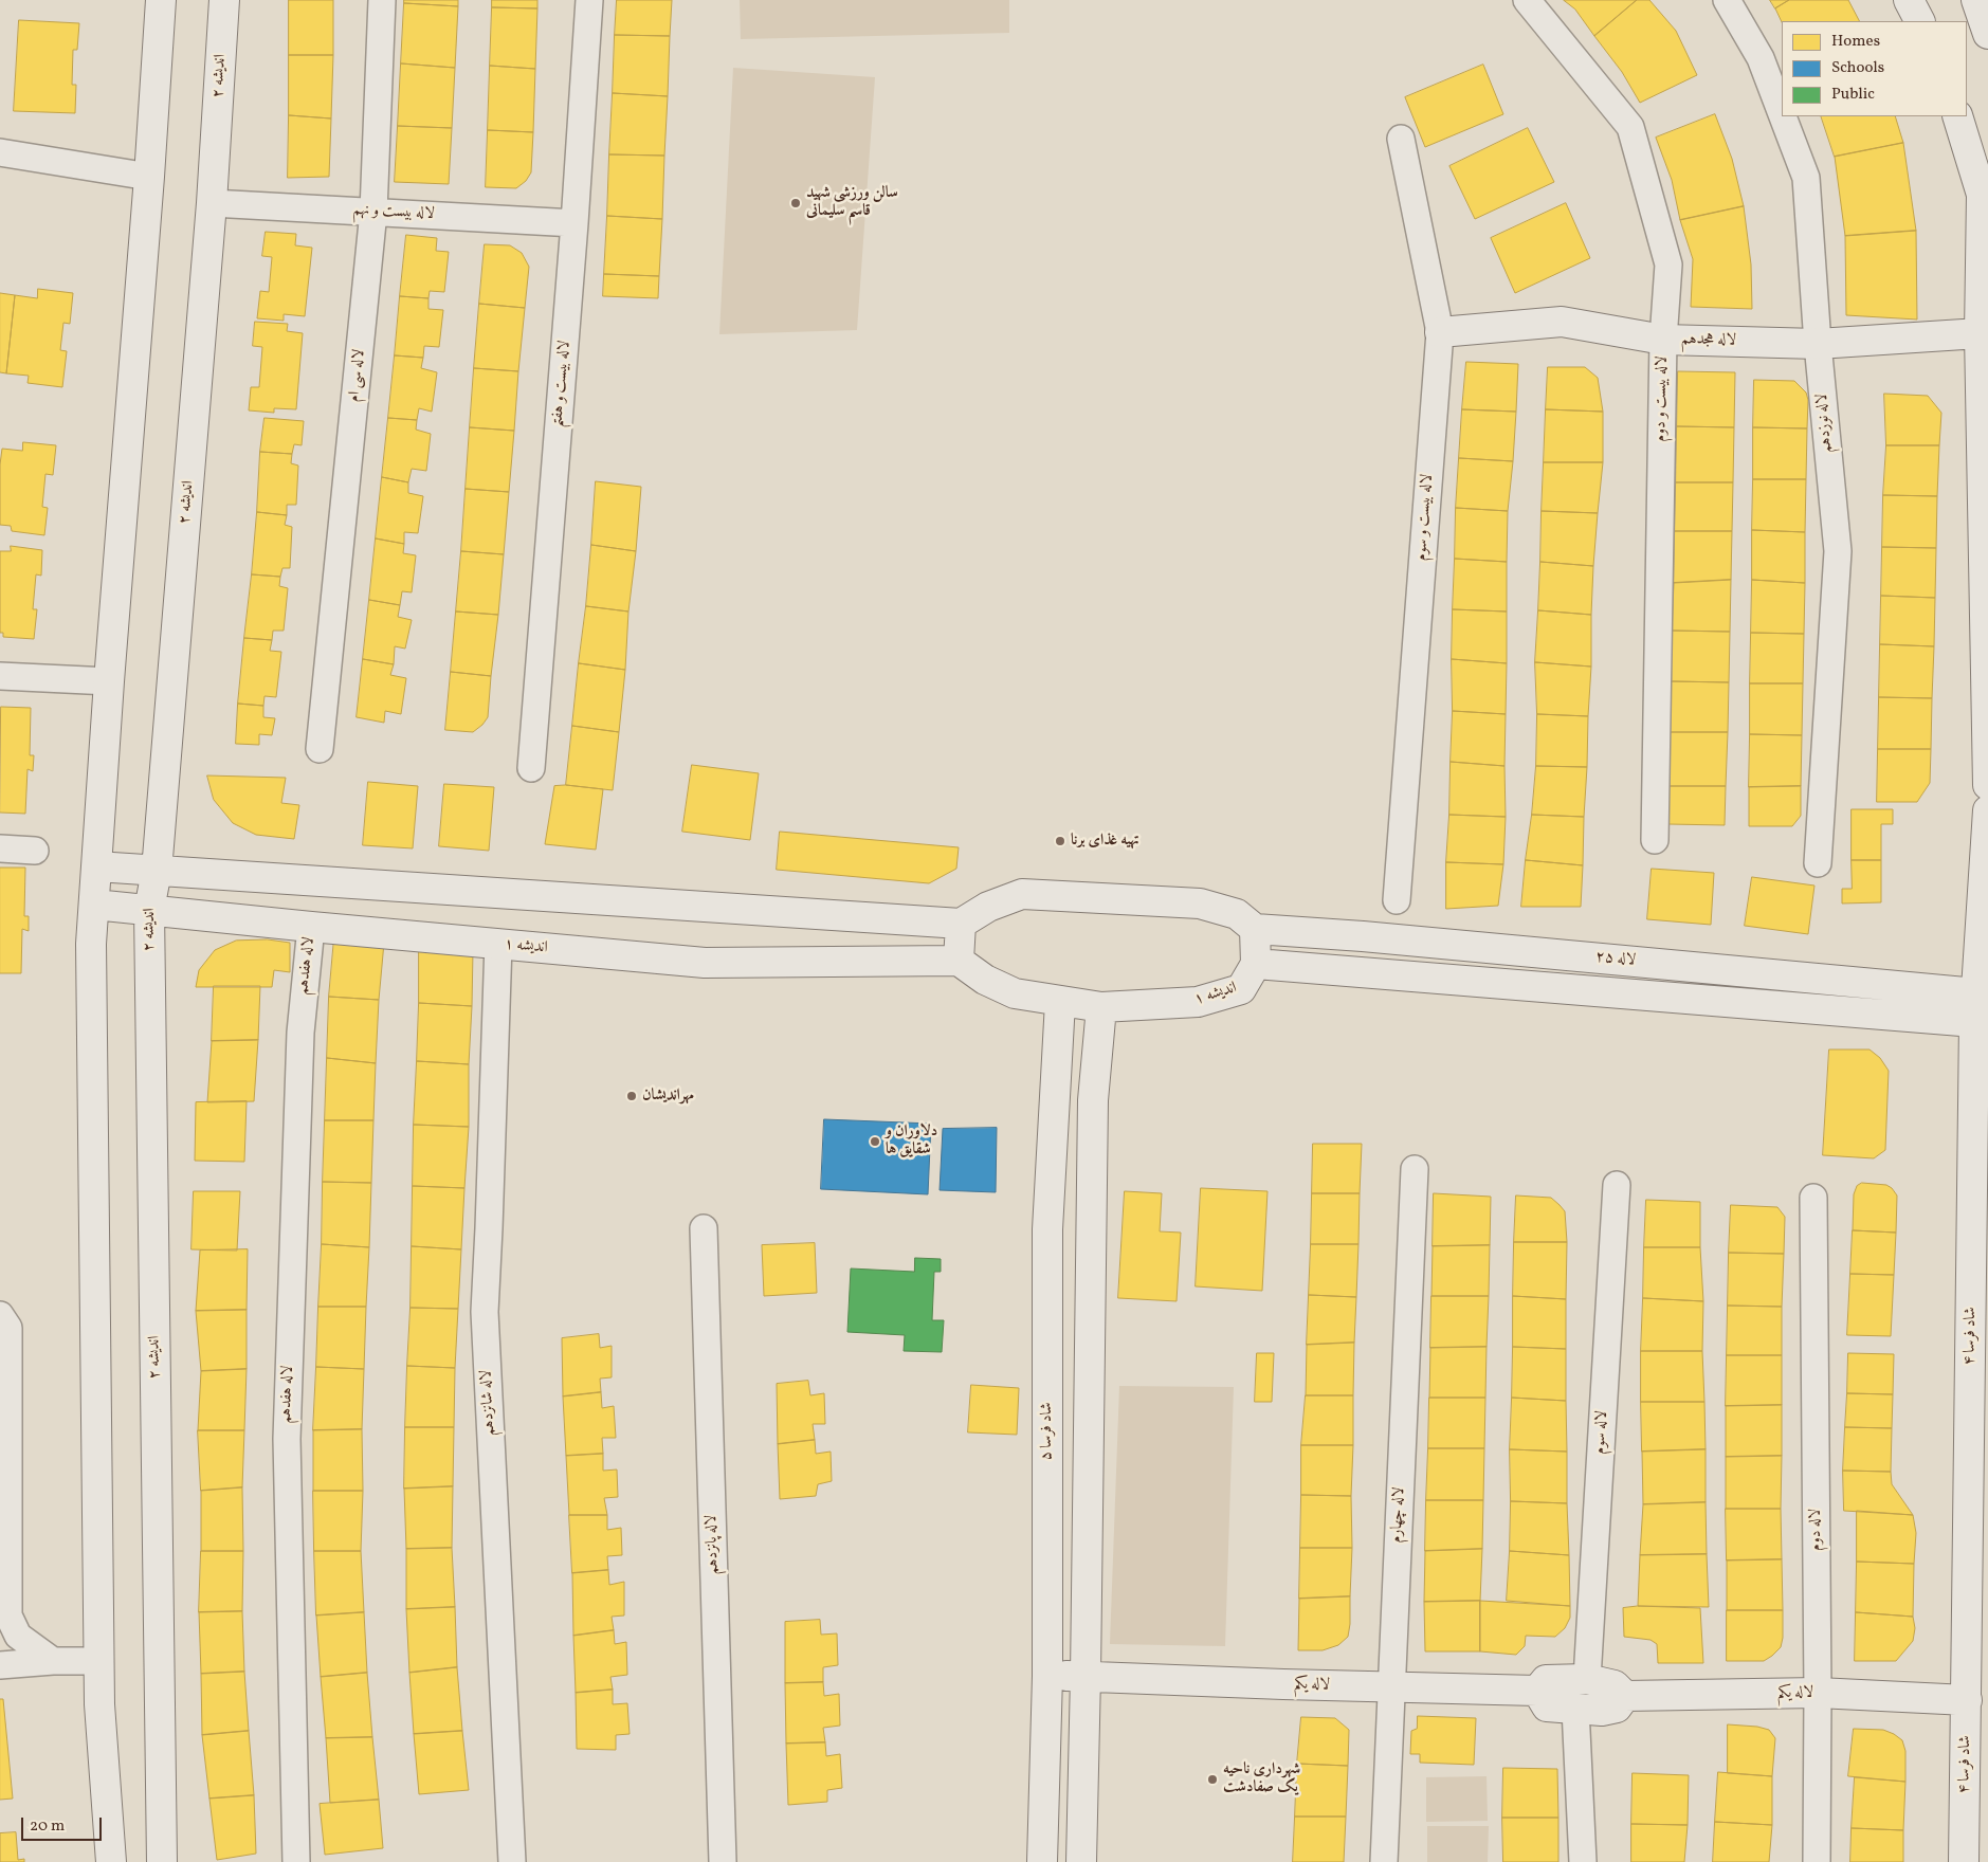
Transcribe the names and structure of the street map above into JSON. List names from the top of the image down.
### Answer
{
  "streets": {
    "street": [
      "اندیشه ۲",
      "لاله بیست و نهم",
      "لاله هجدهم",
      "لاله سی ام",
      "لاله بیست و هفتم",
      "لاله بیست و دوم",
      "لاله نوزدهم",
      "لاله بیست و سوم",
      "اندیشه ۱",
      "لاله ۲۵",
      "لاله هفدهم",
      "شاد فرسا ۴",
      "لاله شانزدهم",
      "شاد فرسا ۵",
      "لاله سوم",
      "لاله چهارم",
      "لاله دوم",
      "لاله پانزدهم",
      "لاله یکم"
    ]
  },
  "crossings": [
    ["اندیشه ۲", "لاله بیست و نهم"],
    ["اندیشه ۲", "اندیشه ۱"],
    ["لاله بیست و نهم", "لاله سی ام"],
    ["لاله بیست و نهم", "لاله بیست و هفتم"],
    ["لاله هجدهم", "لاله بیست و دوم"],
    ["لاله هجدهم", "لاله نوزدهم"],
    ["لاله هجدهم", "لاله بیست و سوم"],
    ["اندیشه ۱", "لاله هفدهم"],
    ["اندیشه ۱", "لاله شانزدهم"],
    ["اندیشه ۱", "شاد فرسا ۵"],
    ["لاله ۲۵", "شاد فرسا ۴"],
    ["شاد فرسا ۴", "لاله یکم"],
    ["شاد فرسا ۵", "لاله یکم"],
    ["لاله چهارم", "لاله یکم"],
    ["لاله دوم", "لاله یکم"]
  ],
  "places": [
    "سالن ورزشی شهید قاسم سلیمانی",
    "تهیه غذای برنا",
    "مهراندیشان",
    "دلاوران و شقایق ها",
    "شهرداری ناحیه یک صفادشت"
  ],
  "legend": ["Homes", "Schools", "Public"],
  "scale_bar": "20 m"
}
